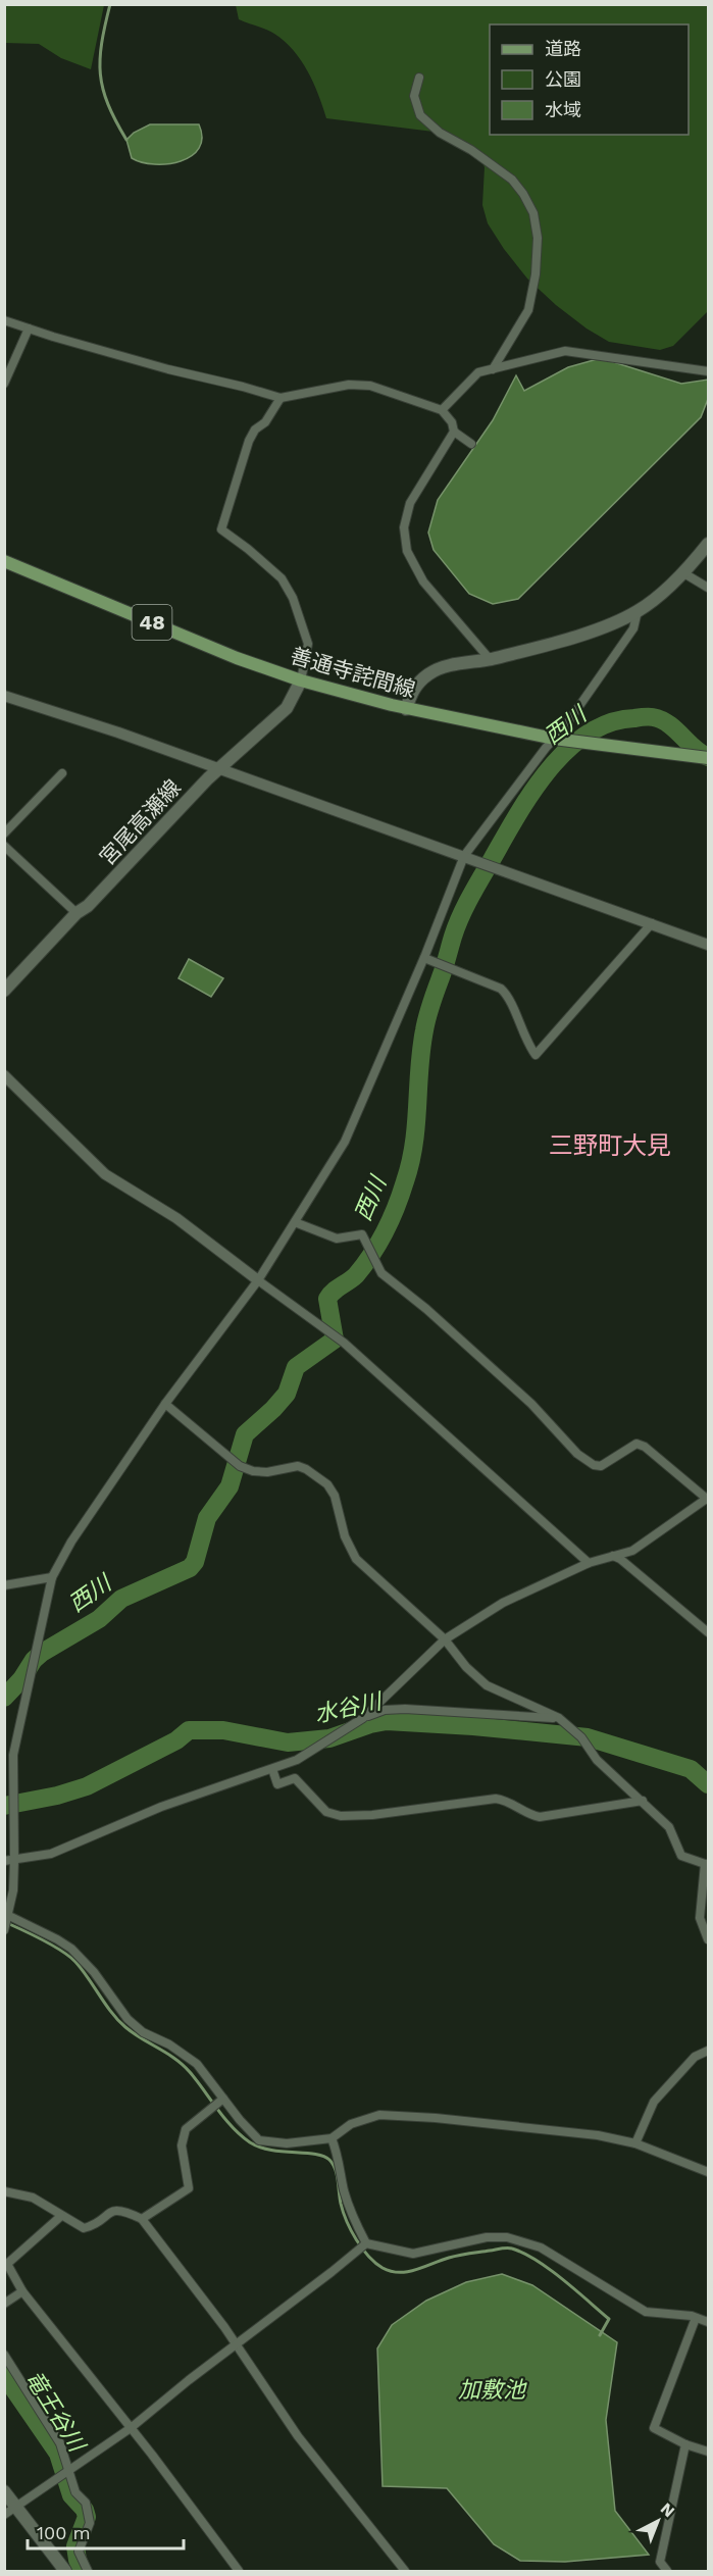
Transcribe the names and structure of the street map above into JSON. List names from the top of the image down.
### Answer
{
  "streets": {
    "main road": ["48", "善通寺詫間線", "宮尾高瀬線"]
  },
  "crossings": [
    ["善通寺詫間線", "宮尾高瀬線"]
  ],
  "districts": ["三野町大見"],
  "water": [
    "西川",
    "水谷川",
    "加敷池",
    "竜王谷川"
  ],
  "legend": ["道路", "公園", "水域"],
  "scale_bar": "100 m",
  "north": "top right"
}
